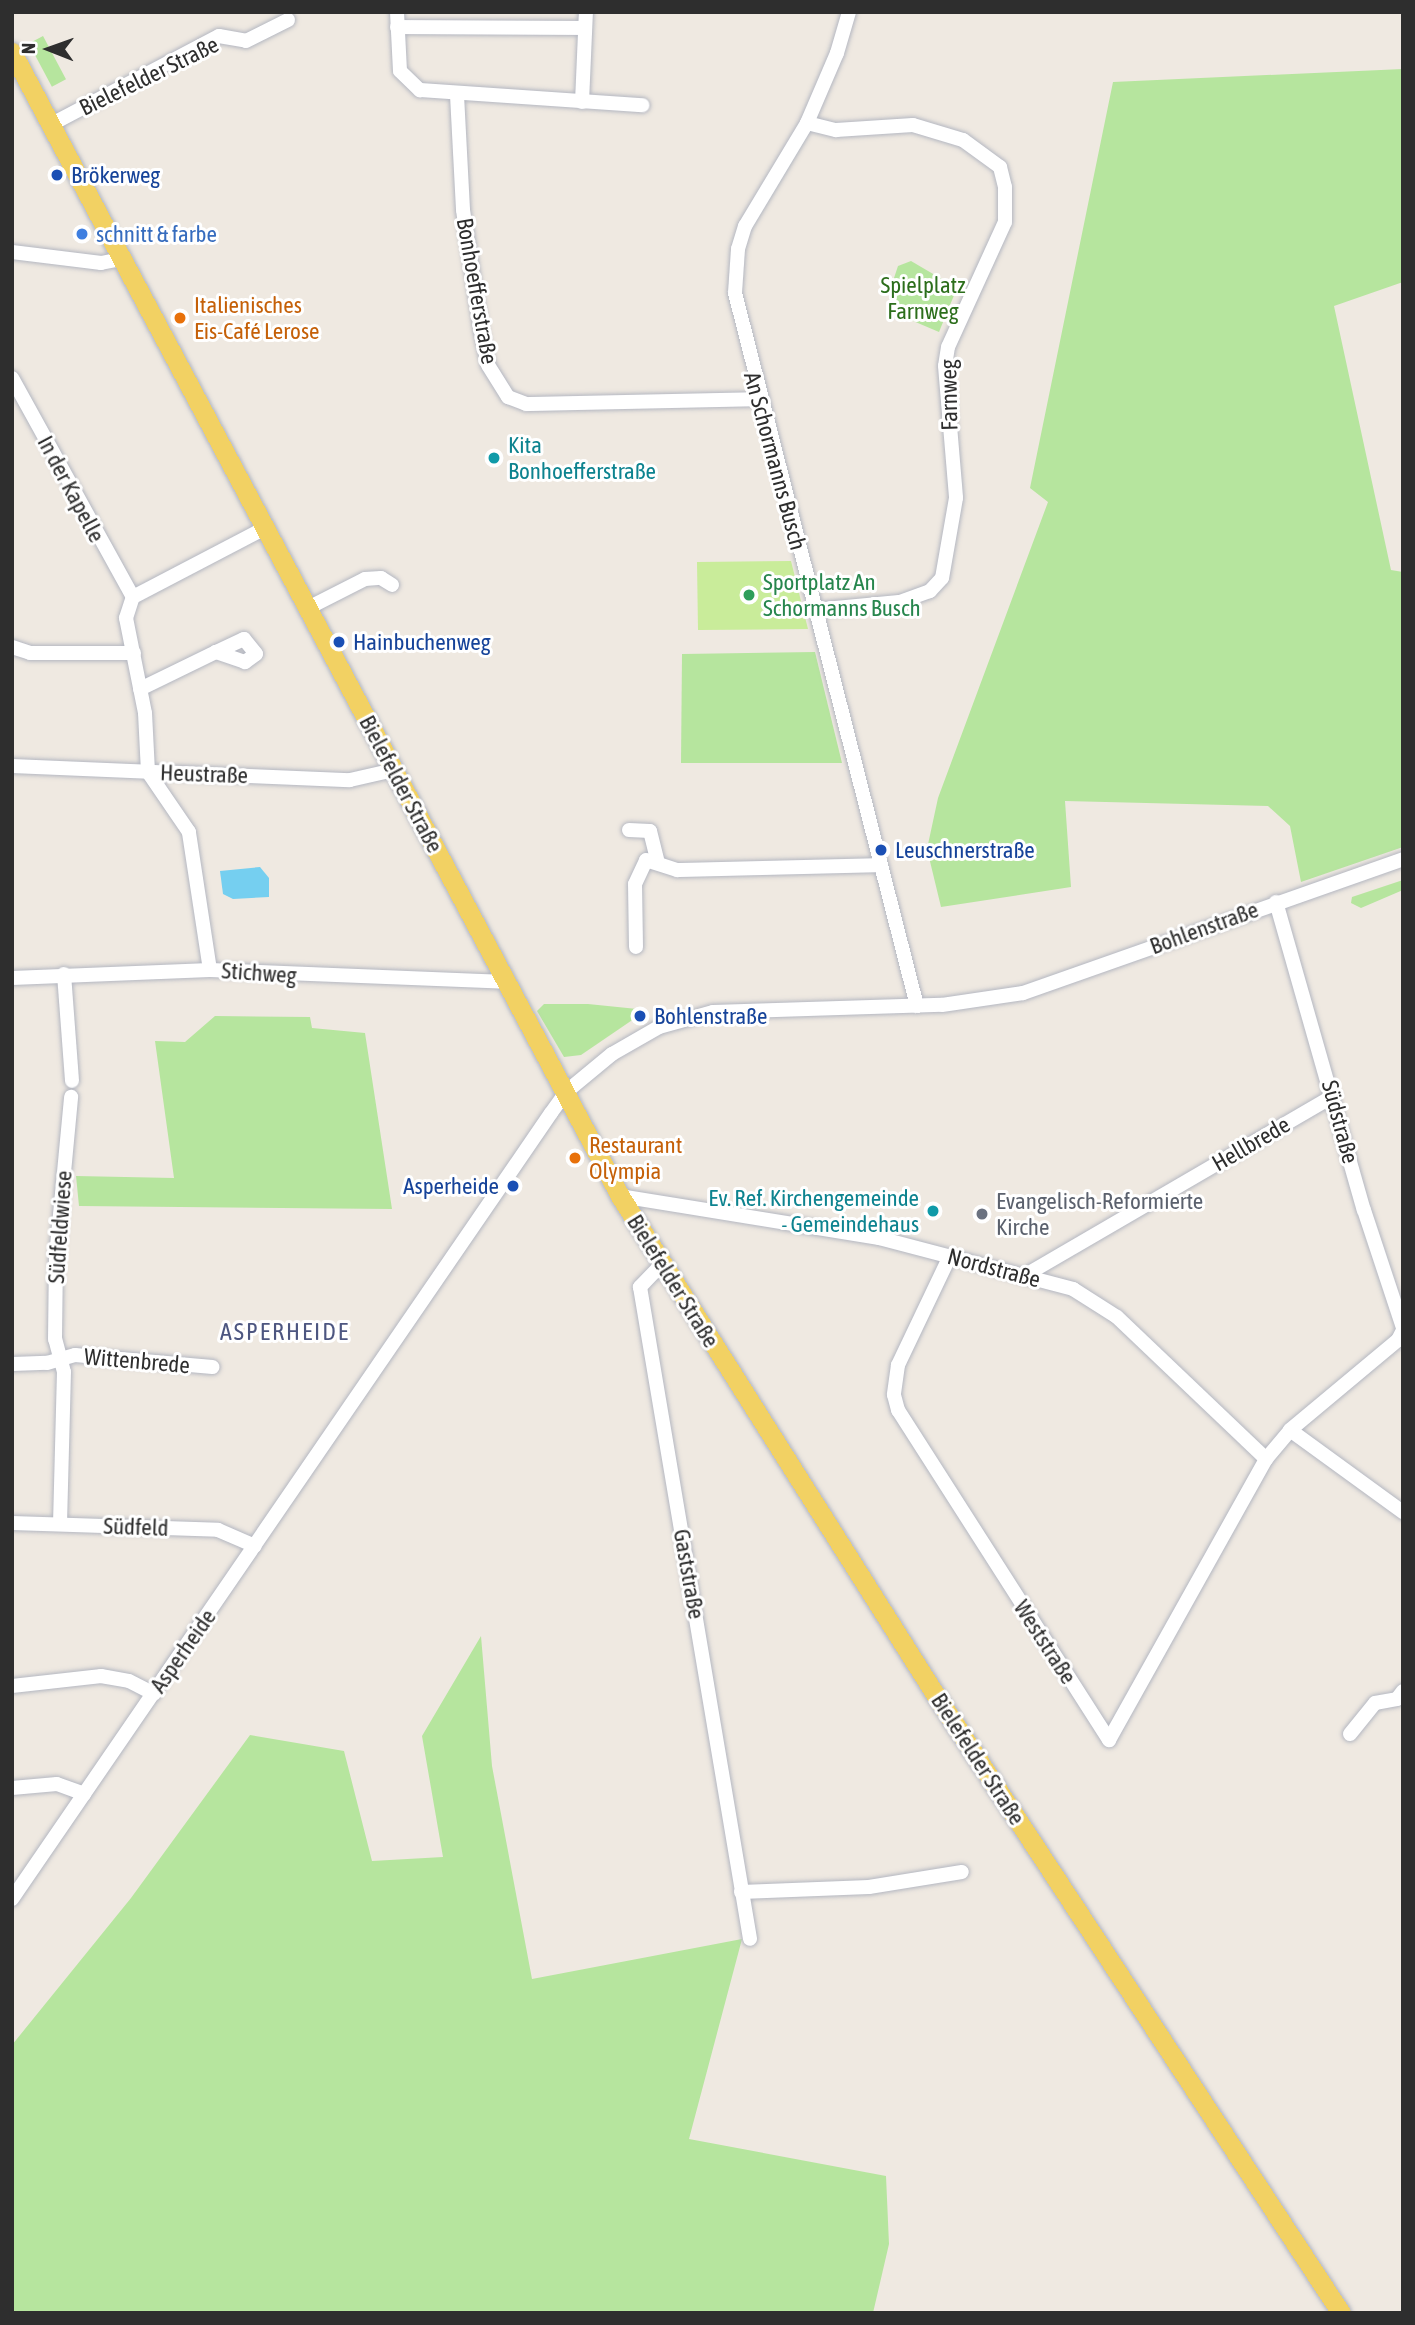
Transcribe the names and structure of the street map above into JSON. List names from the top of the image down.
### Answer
{
  "streets": {
    "main road": ["Bielefelder Straße"],
    "street": [
      "Bonhoefferstraße",
      "Farnweg",
      "An Schormanns Busch",
      "In der Kapelle",
      "Heustraße",
      "Bohlenstraße",
      "Stichweg",
      "Südstraße",
      "Hellbrede",
      "Südfeldwiese",
      "Nordstraße",
      "Wittenbrede",
      "Südfeld",
      "Gaststraße",
      "Weststraße",
      "Asperheide"
    ]
  },
  "crossings": [
    ["Bielefelder Straße", "Heustraße"],
    ["Bielefelder Straße", "Bohlenstraße"],
    ["Bielefelder Straße", "Stichweg"],
    ["Bielefelder Straße", "Nordstraße"],
    ["Bielefelder Straße", "Gaststraße"],
    ["Bielefelder Straße", "Asperheide"],
    ["Bonhoefferstraße", "An Schormanns Busch"],
    ["Farnweg", "An Schormanns Busch"],
    ["An Schormanns Busch", "Bohlenstraße"],
    ["Bohlenstraße", "Südstraße"],
    ["Bohlenstraße", "Asperheide"],
    ["Südstraße", "Hellbrede"],
    ["Südstraße", "Nordstraße"],
    ["Südstraße", "Weststraße"],
    ["Hellbrede", "Nordstraße"],
    ["Südfeldwiese", "Wittenbrede"],
    ["Südfeldwiese", "Südfeld"],
    ["Nordstraße", "Weststraße"],
    ["Südfeld", "Asperheide"]
  ],
  "districts": ["ASPERHEIDE"],
  "parks": ["Spielplatz Farnweg"],
  "places": [
    "Brökerweg",
    "schnitt & farbe",
    "Italienisches Eis-Café Lerose",
    "Kita Bonhoefferstraße",
    "Sportplatz An Schormanns Busch",
    "Hainbuchenweg",
    "Leuschnerstraße",
    "Bohlenstraße",
    "Restaurant Olympia",
    "Asperheide",
    "Ev. Ref. Kirchengemeinde - Gemeindehaus",
    "Evangelisch-Reformierte Kirche"
  ],
  "north": "left"
}
